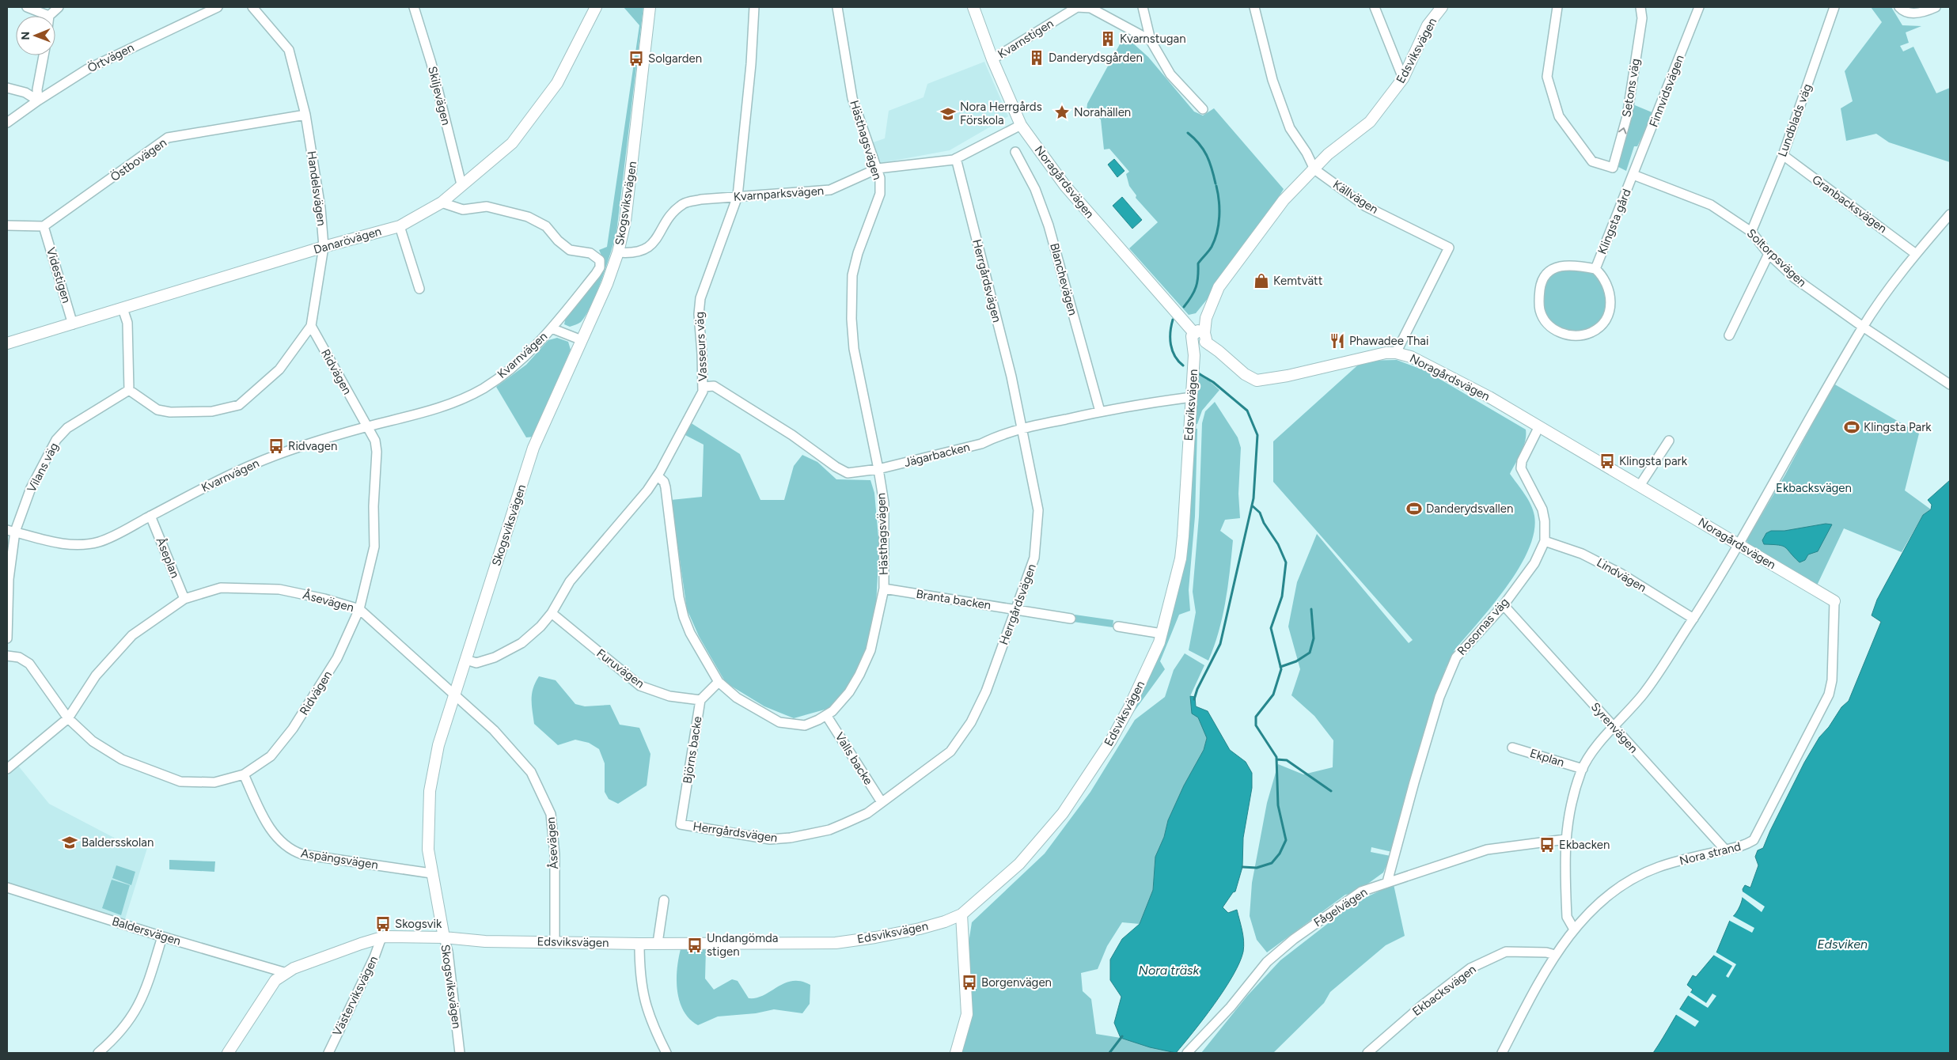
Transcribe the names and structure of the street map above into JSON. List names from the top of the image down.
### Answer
{
  "streets": {
    "street": [
      "Kvarnstigen",
      "Edsviksvägen",
      "Örtvägen",
      "Setons väg",
      "Finnvidsvägen",
      "Skiljevägen",
      "Lundblads väg",
      "Hästhagsvägen",
      "Östbovägen",
      "Noragårdsvägen",
      "Handelsvägen",
      "Kvarnparksvägen",
      "Källvägen",
      "Skogsviksvägen",
      "Granbacksvägen",
      "Klingsta gård",
      "Danarövägen",
      "Soltorpsvägen",
      "Videstigen",
      "Blanchevägen",
      "Herrgårdsvägen",
      "Vasseurs väg",
      "Kvarnvägen",
      "Ridvägen",
      "Jägarbacken",
      "Vilans väg",
      "Åseplan",
      "Lindvägen",
      "Branta backen",
      "Åsevägen",
      "Rosornas väg",
      "Furuvägen",
      "Syrenvägen",
      "Björns backe",
      "Ekplan",
      "Valls backe",
      "Nora strand",
      "Aspängsvägen",
      "Fågelvägen",
      "Baldersvägen",
      "Ekbacksvägen",
      "Västerviksvägen"
    ]
  },
  "crossings": [
    ["Kvarnstigen", "Noragårdsvägen"],
    ["Edsviksvägen", "Noragårdsvägen"],
    ["Edsviksvägen", "Källvägen"],
    ["Edsviksvägen", "Skogsviksvägen"],
    ["Edsviksvägen", "Jägarbacken"],
    ["Edsviksvägen", "Åsevägen"],
    ["Edsviksvägen", "Baldersvägen"],
    ["Edsviksvägen", "Västerviksvägen"],
    ["Finnvidsvägen", "Klingsta gård"],
    ["Finnvidsvägen", "Soltorpsvägen"],
    ["Skiljevägen", "Danarövägen"],
    ["Lundblads väg", "Granbacksvägen"],
    ["Lundblads väg", "Soltorpsvägen"],
    ["Hästhagsvägen", "Kvarnparksvägen"],
    ["Hästhagsvägen", "Vasseurs väg"],
    ["Hästhagsvägen", "Jägarbacken"],
    ["Hästhagsvägen", "Branta backen"],
    ["Hästhagsvägen", "Björns backe"],
    ["Hästhagsvägen", "Valls backe"],
    ["Östbovägen", "Handelsvägen"],
    ["Östbovägen", "Videstigen"],
    ["Noragårdsvägen", "Kvarnparksvägen"],
    ["Noragårdsvägen", "Källvägen"],
    ["Noragårdsvägen", "Rosornas väg"],
    ["Noragårdsvägen", "Nora strand"],
    ["Handelsvägen", "Danarövägen"],
    ["Handelsvägen", "Ridvägen"],
    ["Handelsvägen", "Vilans väg"],
    ["Kvarnparksvägen", "Skogsviksvägen"],
    ["Kvarnparksvägen", "Herrgårdsvägen"],
    ["Kvarnparksvägen", "Vasseurs väg"],
    ["Skogsviksvägen", "Vasseurs väg"],
    ["Skogsviksvägen", "Kvarnvägen"],
    ["Skogsviksvägen", "Åsevägen"],
    ["Skogsviksvägen", "Aspängsvägen"],
    ["Klingsta gård", "Soltorpsvägen"],
    ["Danarövägen", "Videstigen"],
    ["Danarövägen", "Kvarnvägen"],
    ["Blanchevägen", "Jägarbacken"],
    ["Herrgårdsvägen", "Jägarbacken"],
    ["Herrgårdsvägen", "Branta backen"],
    ["Herrgårdsvägen", "Björns backe"],
    ["Herrgårdsvägen", "Valls backe"],
    ["Vasseurs väg", "Jägarbacken"],
    ["Vasseurs väg", "Furuvägen"],
    ["Kvarnvägen", "Ridvägen"],
    ["Kvarnvägen", "Vilans väg"],
    ["Kvarnvägen", "Åseplan"],
    ["Ridvägen", "Åsevägen"],
    ["Ridvägen", "Aspängsvägen"],
    ["Åseplan", "Åsevägen"],
    ["Lindvägen", "Rosornas väg"],
    ["Rosornas väg", "Syrenvägen"],
    ["Rosornas väg", "Fågelvägen"],
    ["Furuvägen", "Björns backe"],
    ["Syrenvägen", "Nora strand"],
    ["Nora strand", "Ekbacksvägen"]
  ],
  "water": ["Edsviken", "Nora träsk"],
  "parks": ["Ekbacksvägen"],
  "places": {
    "building": ["Kvarnstugan", "Danderydsgården"],
    "bus stop": [
      "Solgarden",
      "Ridvagen",
      "Klingsta park",
      "Ekbacken",
      "Skogsvik",
      "Undangömda stigen",
      "Borgenvägen"
    ],
    "place": ["Norahällen"],
    "school or university": ["Nora Herrgårds Förskola", "Baldersskolan"],
    "shop": ["Kemtvätt"],
    "restaurant": ["Phawadee Thai"],
    "sports": ["Klingsta Park", "Danderydsvallen"]
  },
  "north": "left"
}
